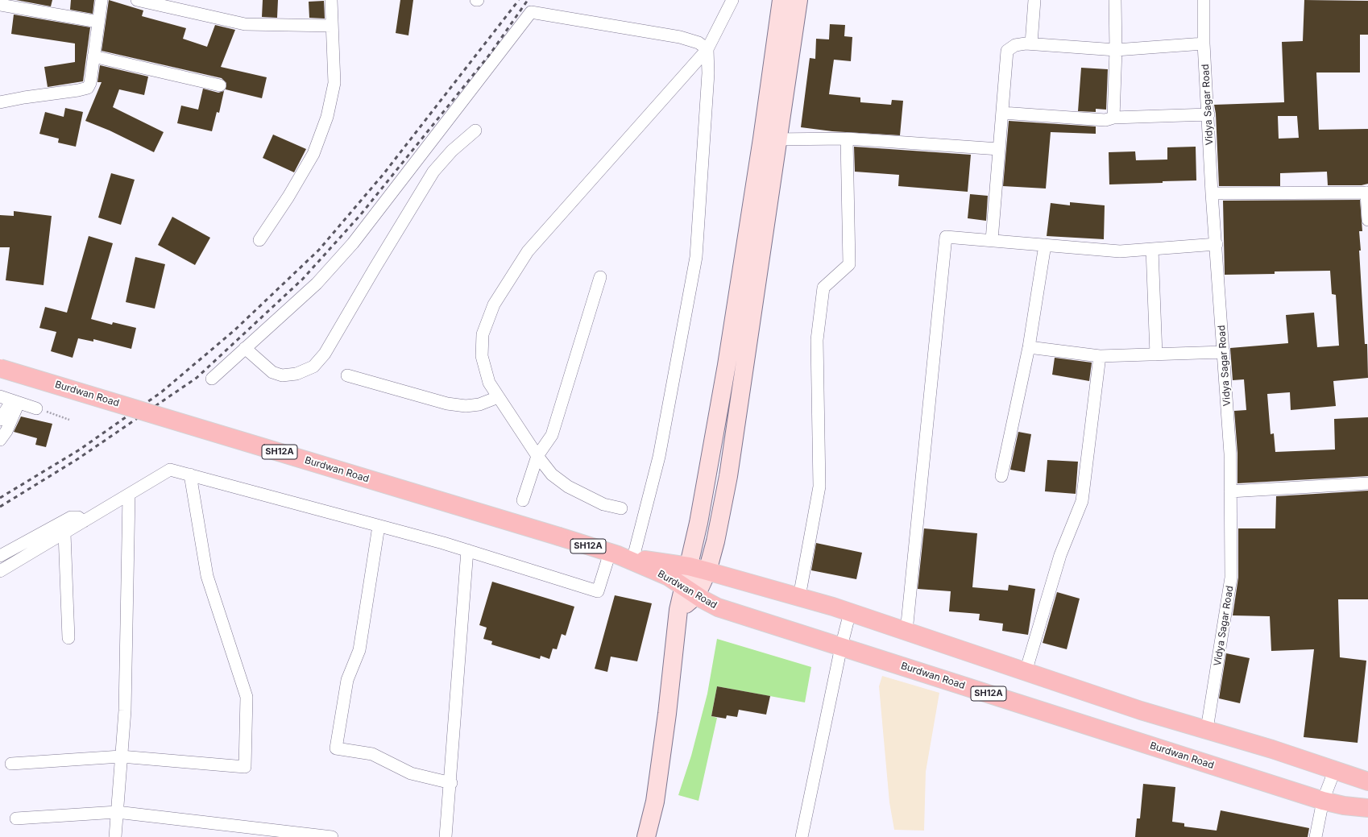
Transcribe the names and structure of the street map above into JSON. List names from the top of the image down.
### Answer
{
  "streets": {
    "main road": ["Burdwan Road", "SH12A"],
    "street": ["Vidya Sagar Road"]
  },
  "crossings": [
    ["Vidya Sagar Road", "Burdwan Road"]
  ]
}
